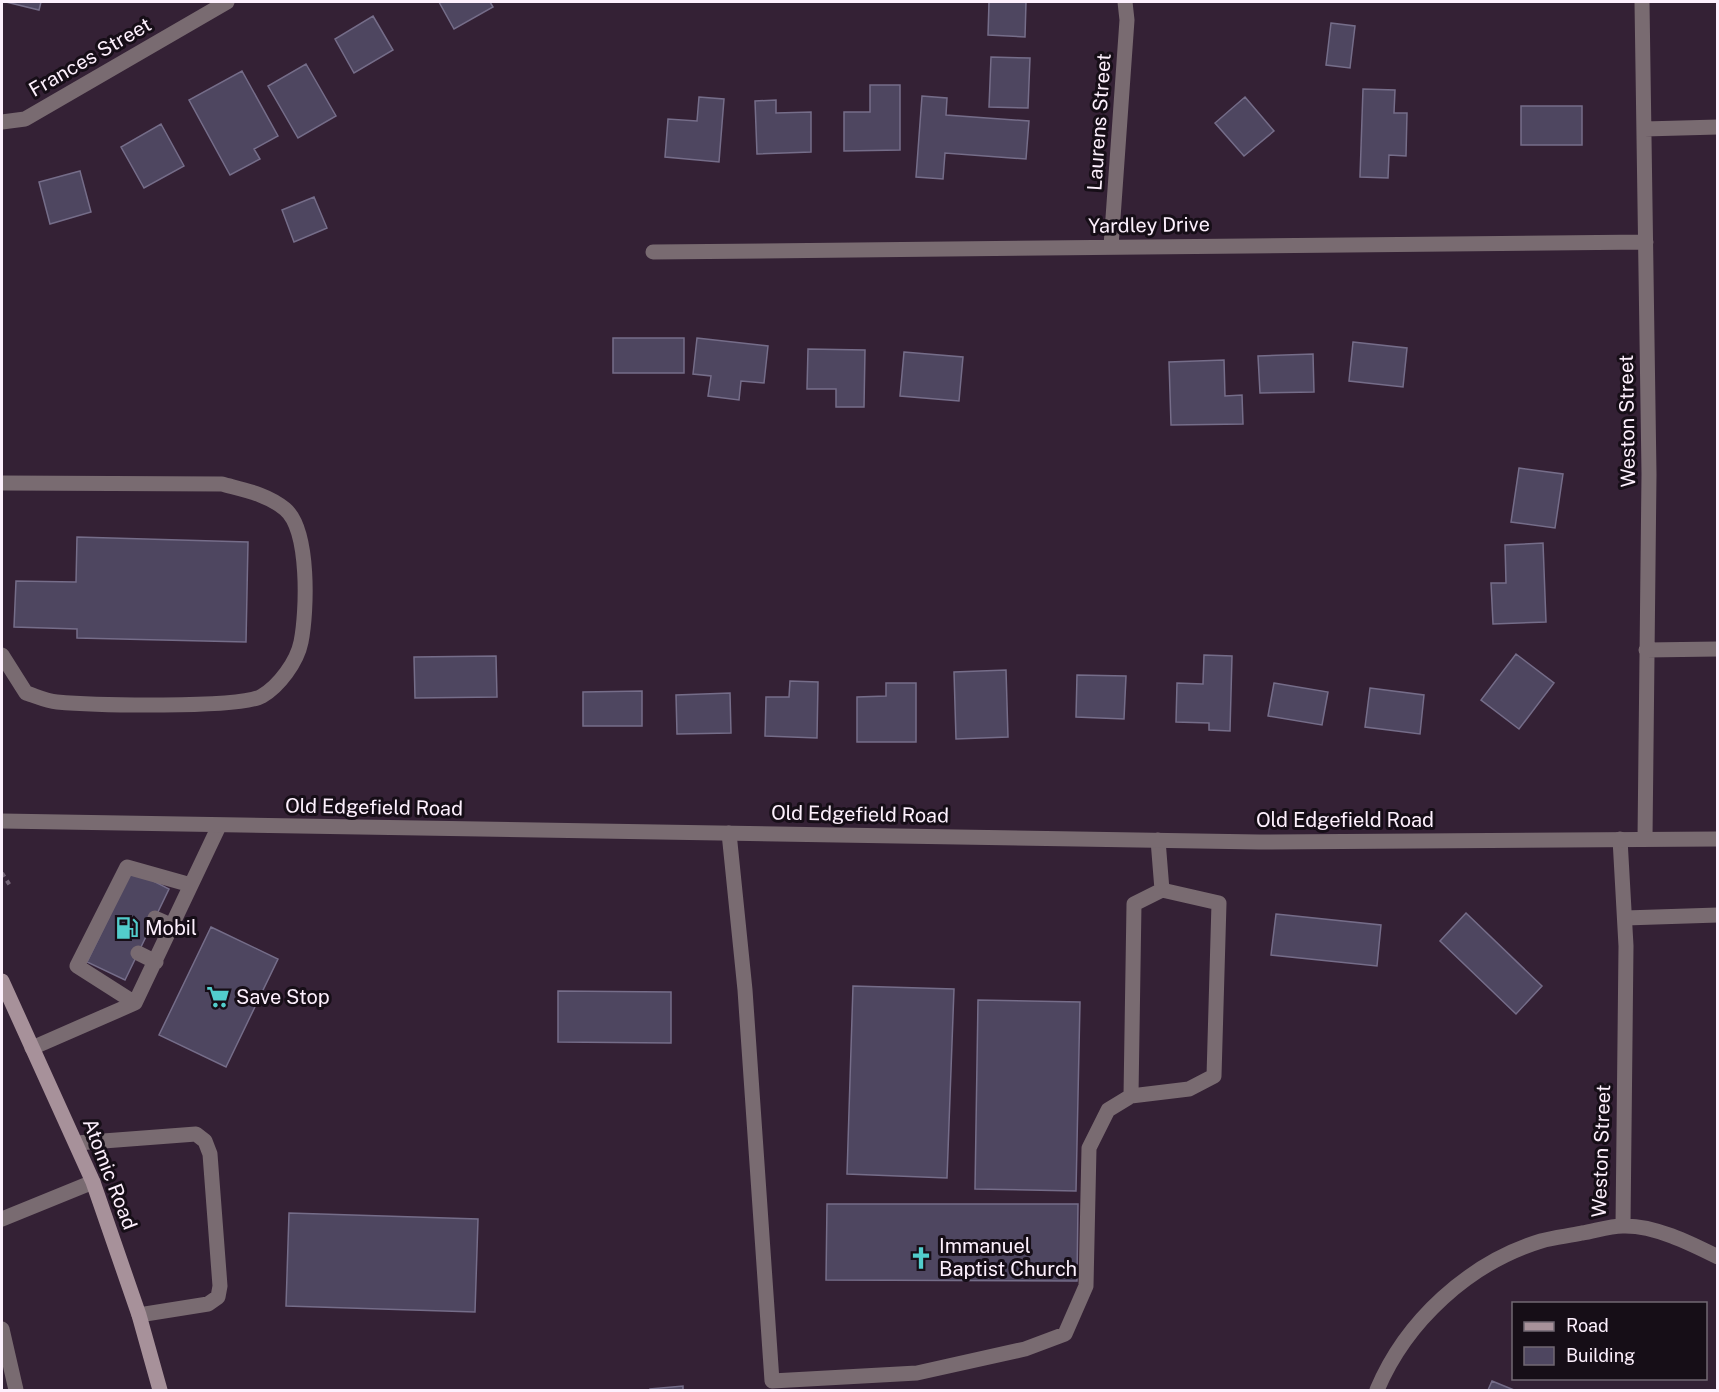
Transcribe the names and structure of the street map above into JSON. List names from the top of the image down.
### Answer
{
  "streets": {
    "main road": ["Atomic Road"],
    "street": [
      "Frances Street",
      "Laurens Street",
      "Yardley Drive",
      "Weston Street",
      "Old Edgefield Road"
    ]
  },
  "crossings": [
    ["Laurens Street", "Yardley Drive"],
    ["Yardley Drive", "Weston Street"],
    ["Weston Street", "Old Edgefield Road"]
  ],
  "places": {
    "fuel station": ["Mobil"],
    "supermarket": ["Save Stop"],
    "church": ["Immanuel Baptist Church"]
  },
  "legend": ["Road", "Building"]
}
